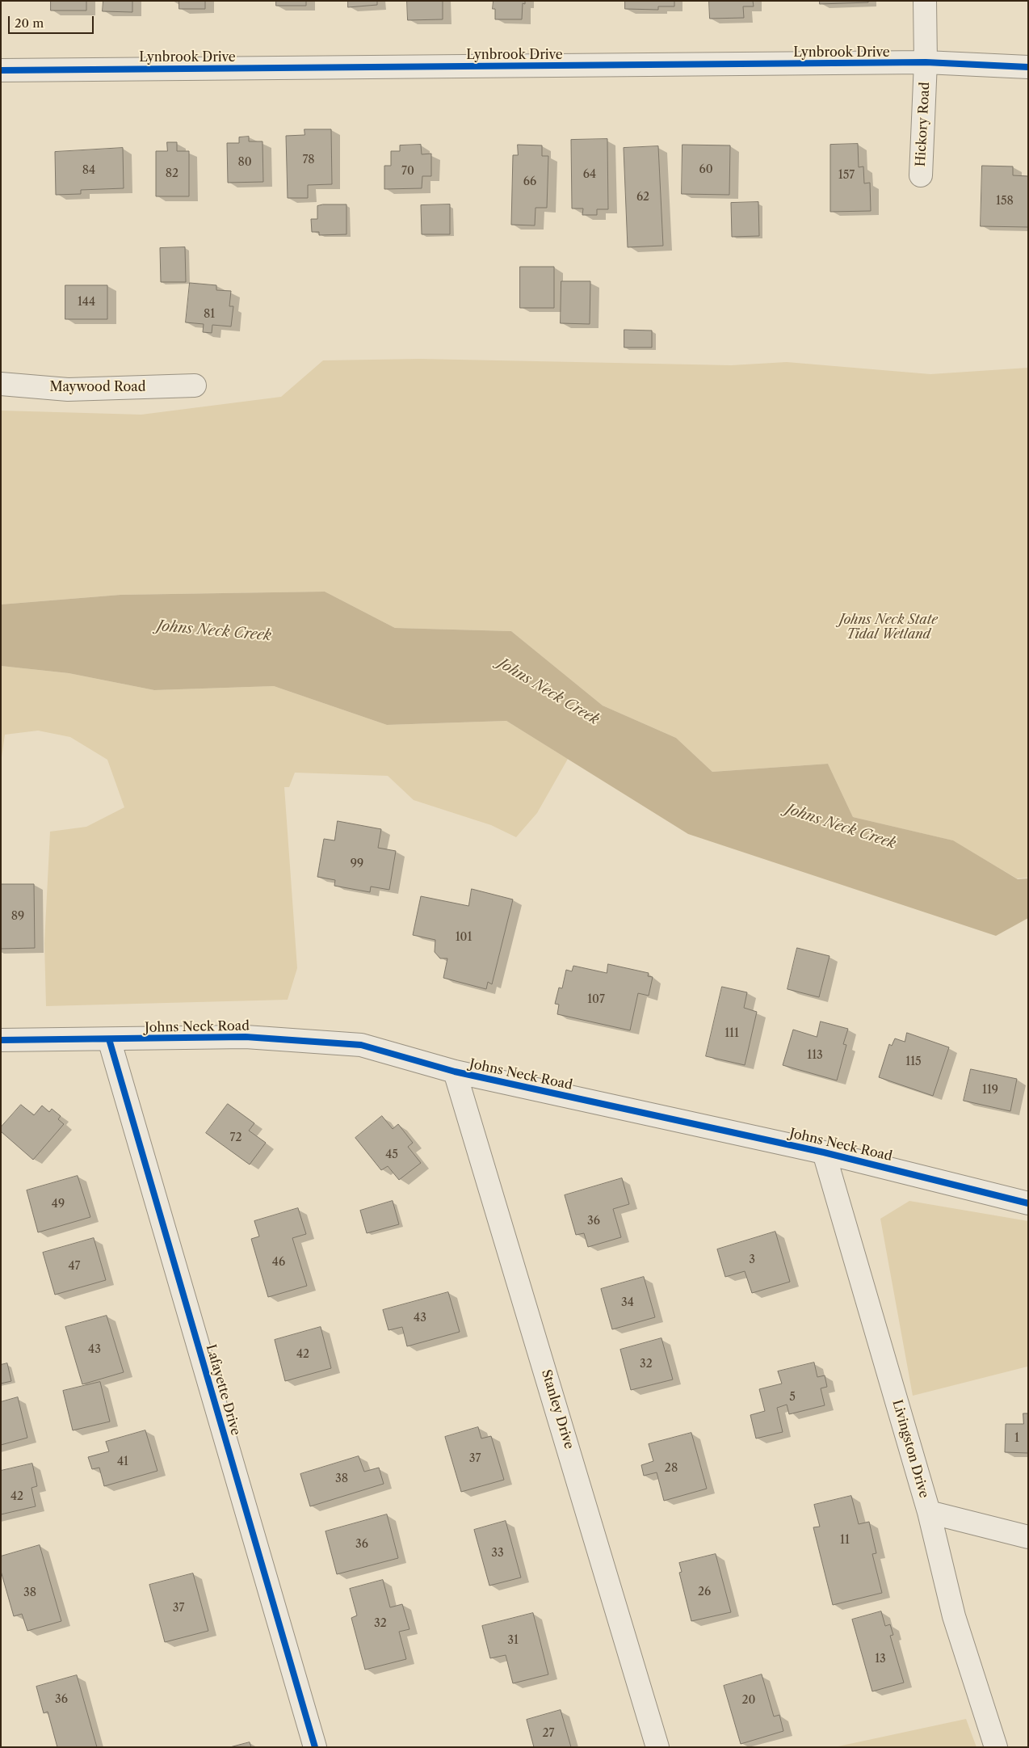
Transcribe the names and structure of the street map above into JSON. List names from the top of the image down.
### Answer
{
  "streets": {
    "street": [
      "Lynbrook Drive",
      "Hickory Road",
      "Maywood Road",
      "Johns Neck Road",
      "Lafayette Drive",
      "Stanley Drive",
      "Livingston Drive"
    ]
  },
  "crossings": [
    ["Lynbrook Drive", "Hickory Road"],
    ["Johns Neck Road", "Lafayette Drive"],
    ["Johns Neck Road", "Stanley Drive"],
    ["Johns Neck Road", "Livingston Drive"]
  ],
  "water": ["Johns Neck Creek"],
  "parks": ["Johns Neck State Tidal Wetland"],
  "house_numbers": [
    "78",
    "80",
    "60",
    "84",
    "70",
    "82",
    "64",
    "157",
    "66",
    "62",
    "158",
    "144",
    "81",
    "99",
    "89",
    "101",
    "107",
    "111",
    "113",
    "115",
    "119",
    "72",
    "45",
    "49",
    "36",
    "3",
    "46",
    "47",
    "34",
    "43",
    "43",
    "42",
    "32",
    "5",
    "1",
    "37",
    "41",
    "28",
    "38",
    "42",
    "11",
    "36",
    "33",
    "26",
    "38",
    "37",
    "32",
    "31",
    "13",
    "36",
    "20",
    "27"
  ],
  "scale_bar": "20 m"
}
